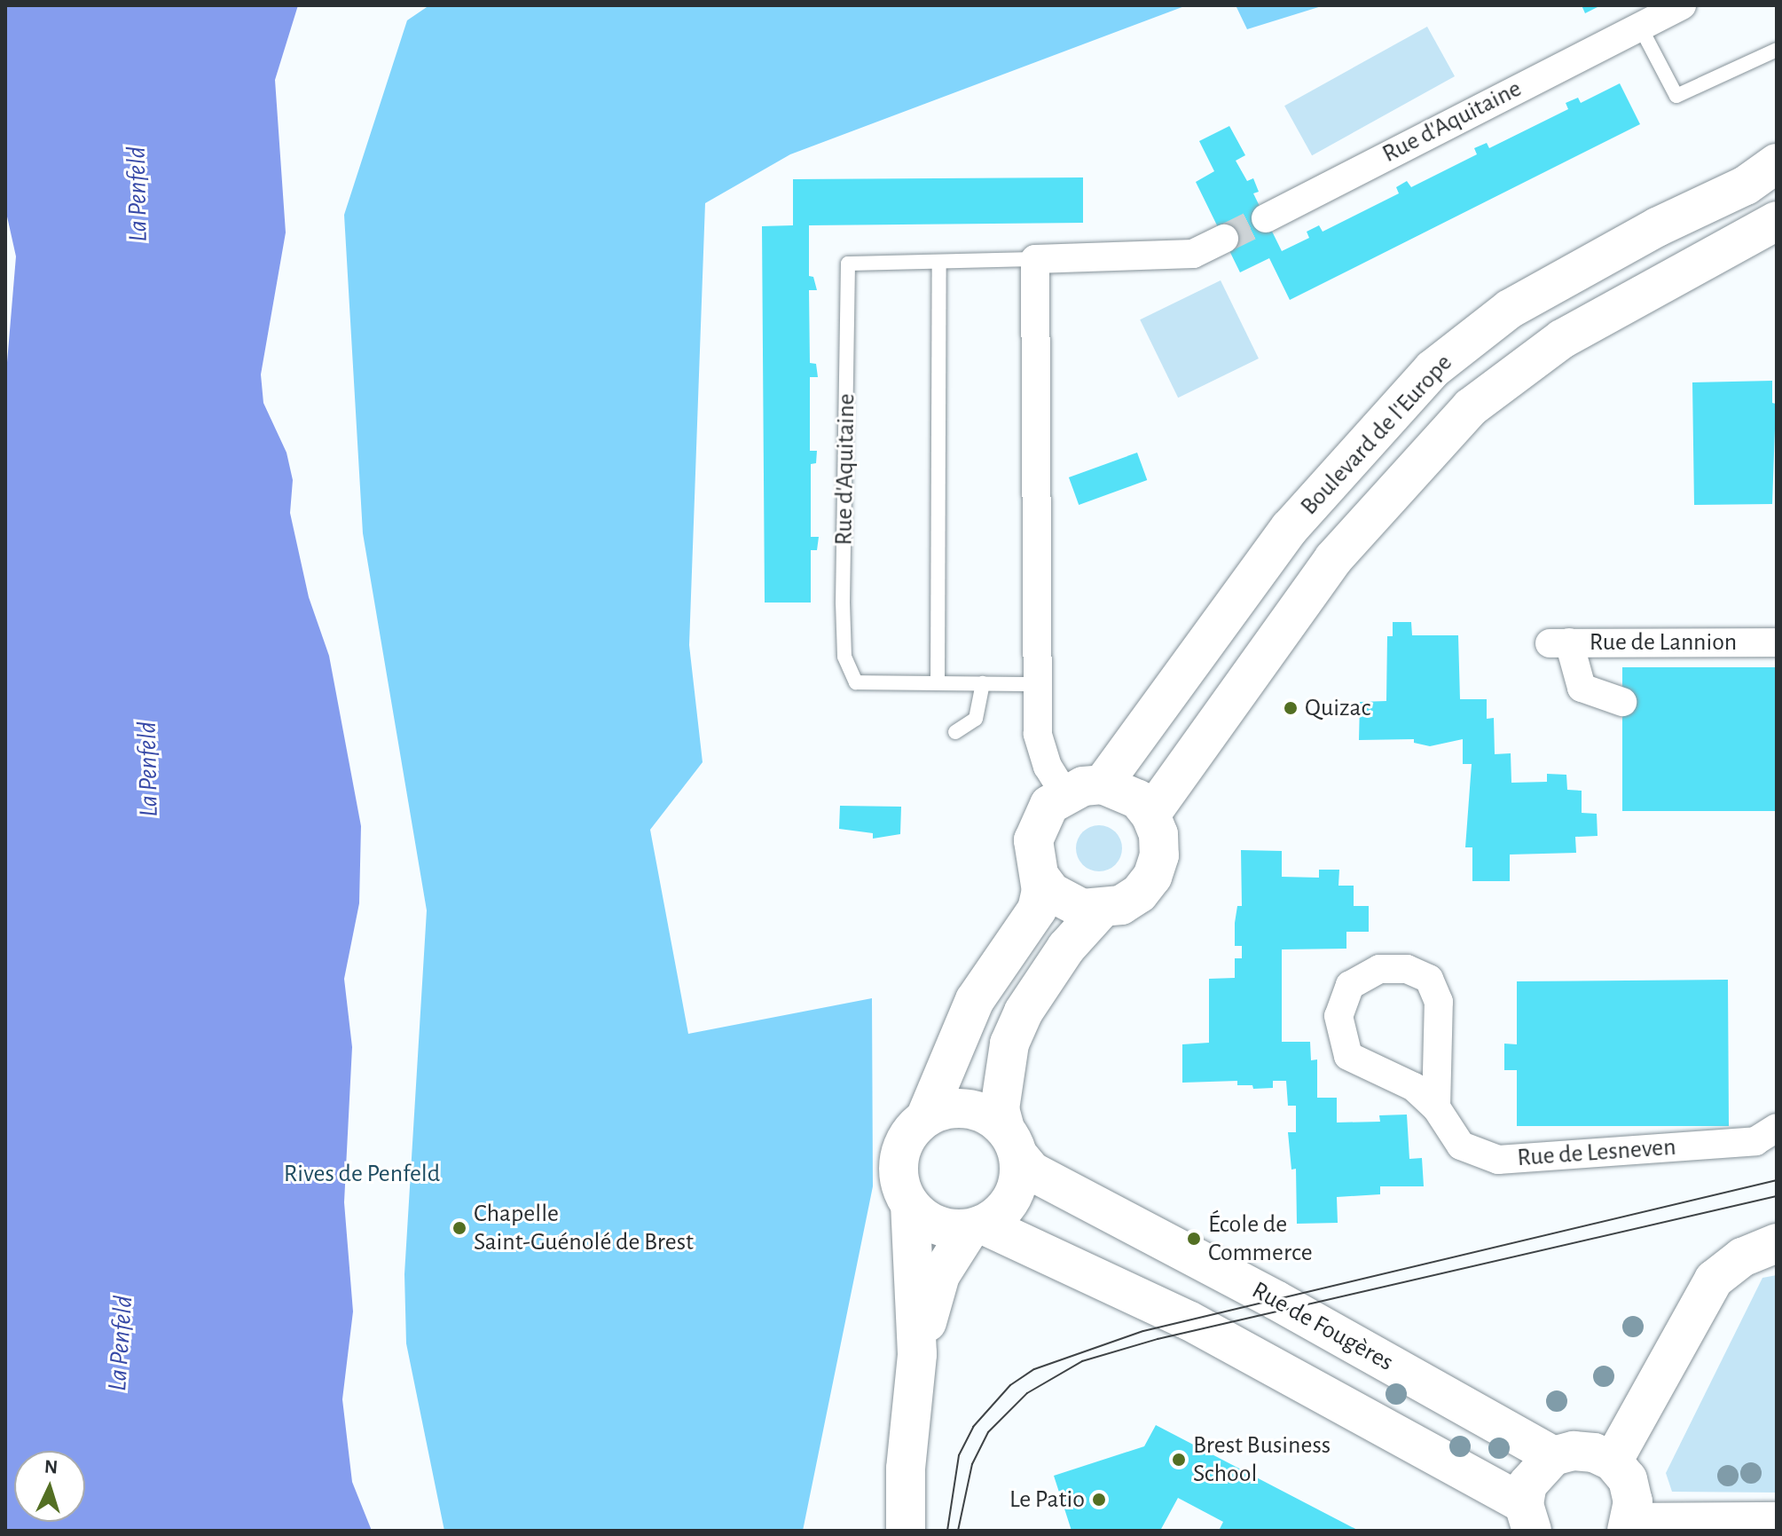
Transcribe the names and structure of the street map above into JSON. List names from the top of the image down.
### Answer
{
  "streets": {
    "main road": ["Boulevard de l'Europe", "Rue de Fougères"],
    "street": ["Rue d'Aquitaine", "Rue de Lannion", "Rue de Lesneven"]
  },
  "water": ["La Penfeld"],
  "parks": ["Rives de Penfeld"],
  "places": [
    "Quizac",
    "Chapelle Saint-Guénolé de Brest",
    "École de Commerce",
    "Brest Business School",
    "Le Patio"
  ],
  "north": "top"
}
